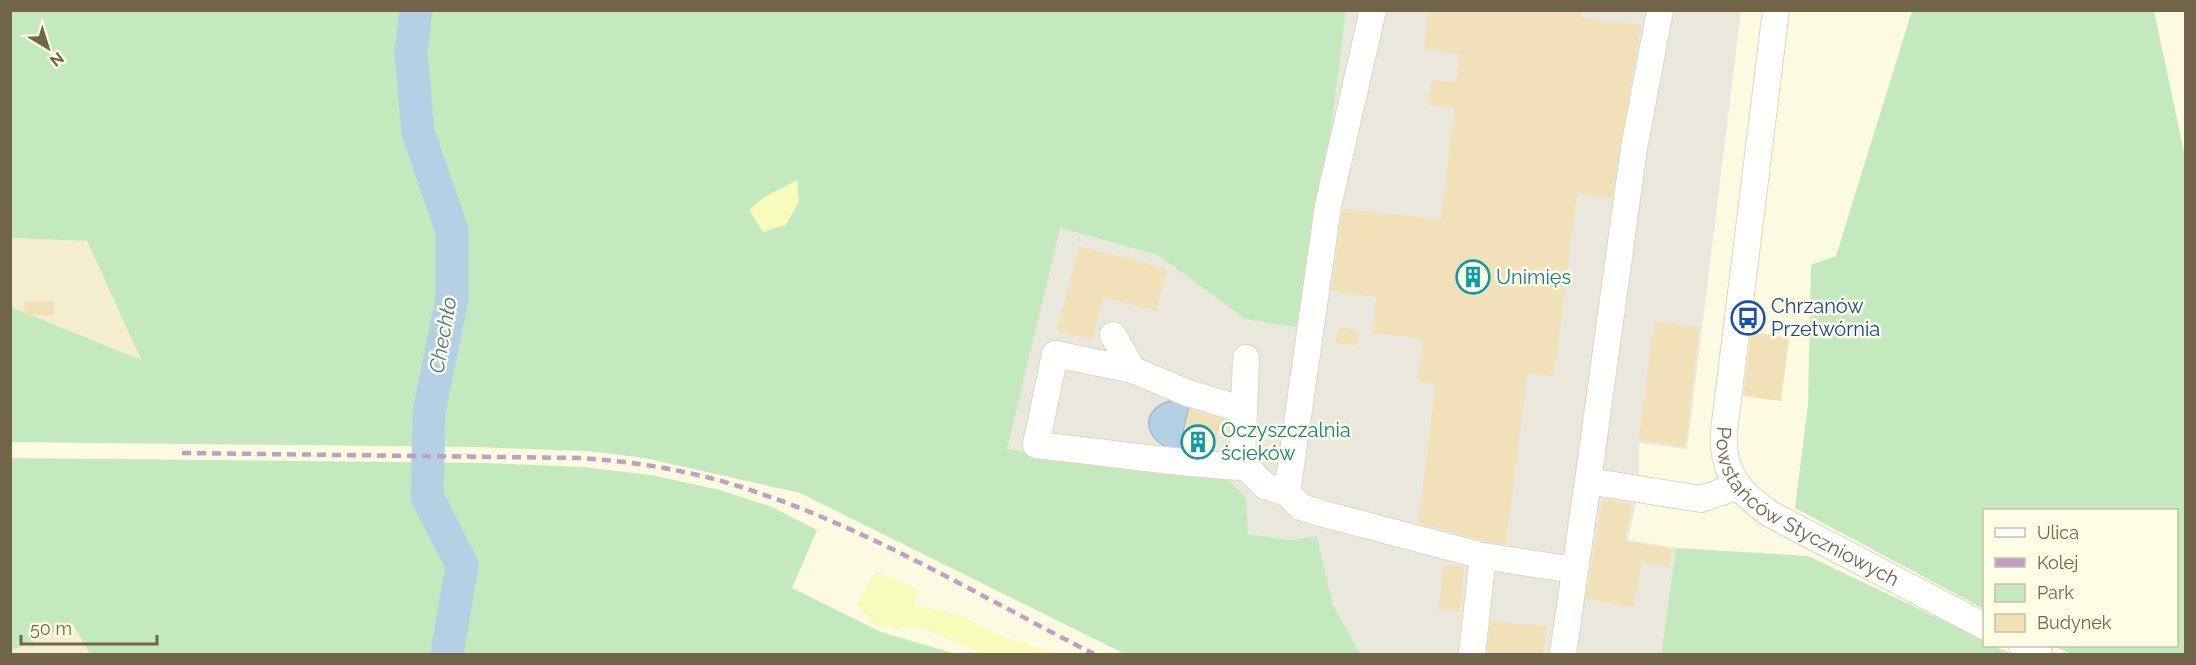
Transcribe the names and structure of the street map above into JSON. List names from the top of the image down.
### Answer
{
  "streets": {
    "street": ["Powstańców Styczniowych"]
  },
  "water": ["Chechło"],
  "places": {
    "building": ["Unimięs", "Oczyszczalnia ścieków"],
    "bus stop": ["Chrzanów Przetwórnia"]
  },
  "legend": [
    "Ulica",
    "Kolej",
    "Park",
    "Budynek"
  ],
  "scale_bar": "50 m",
  "north": "bottom right"
}
